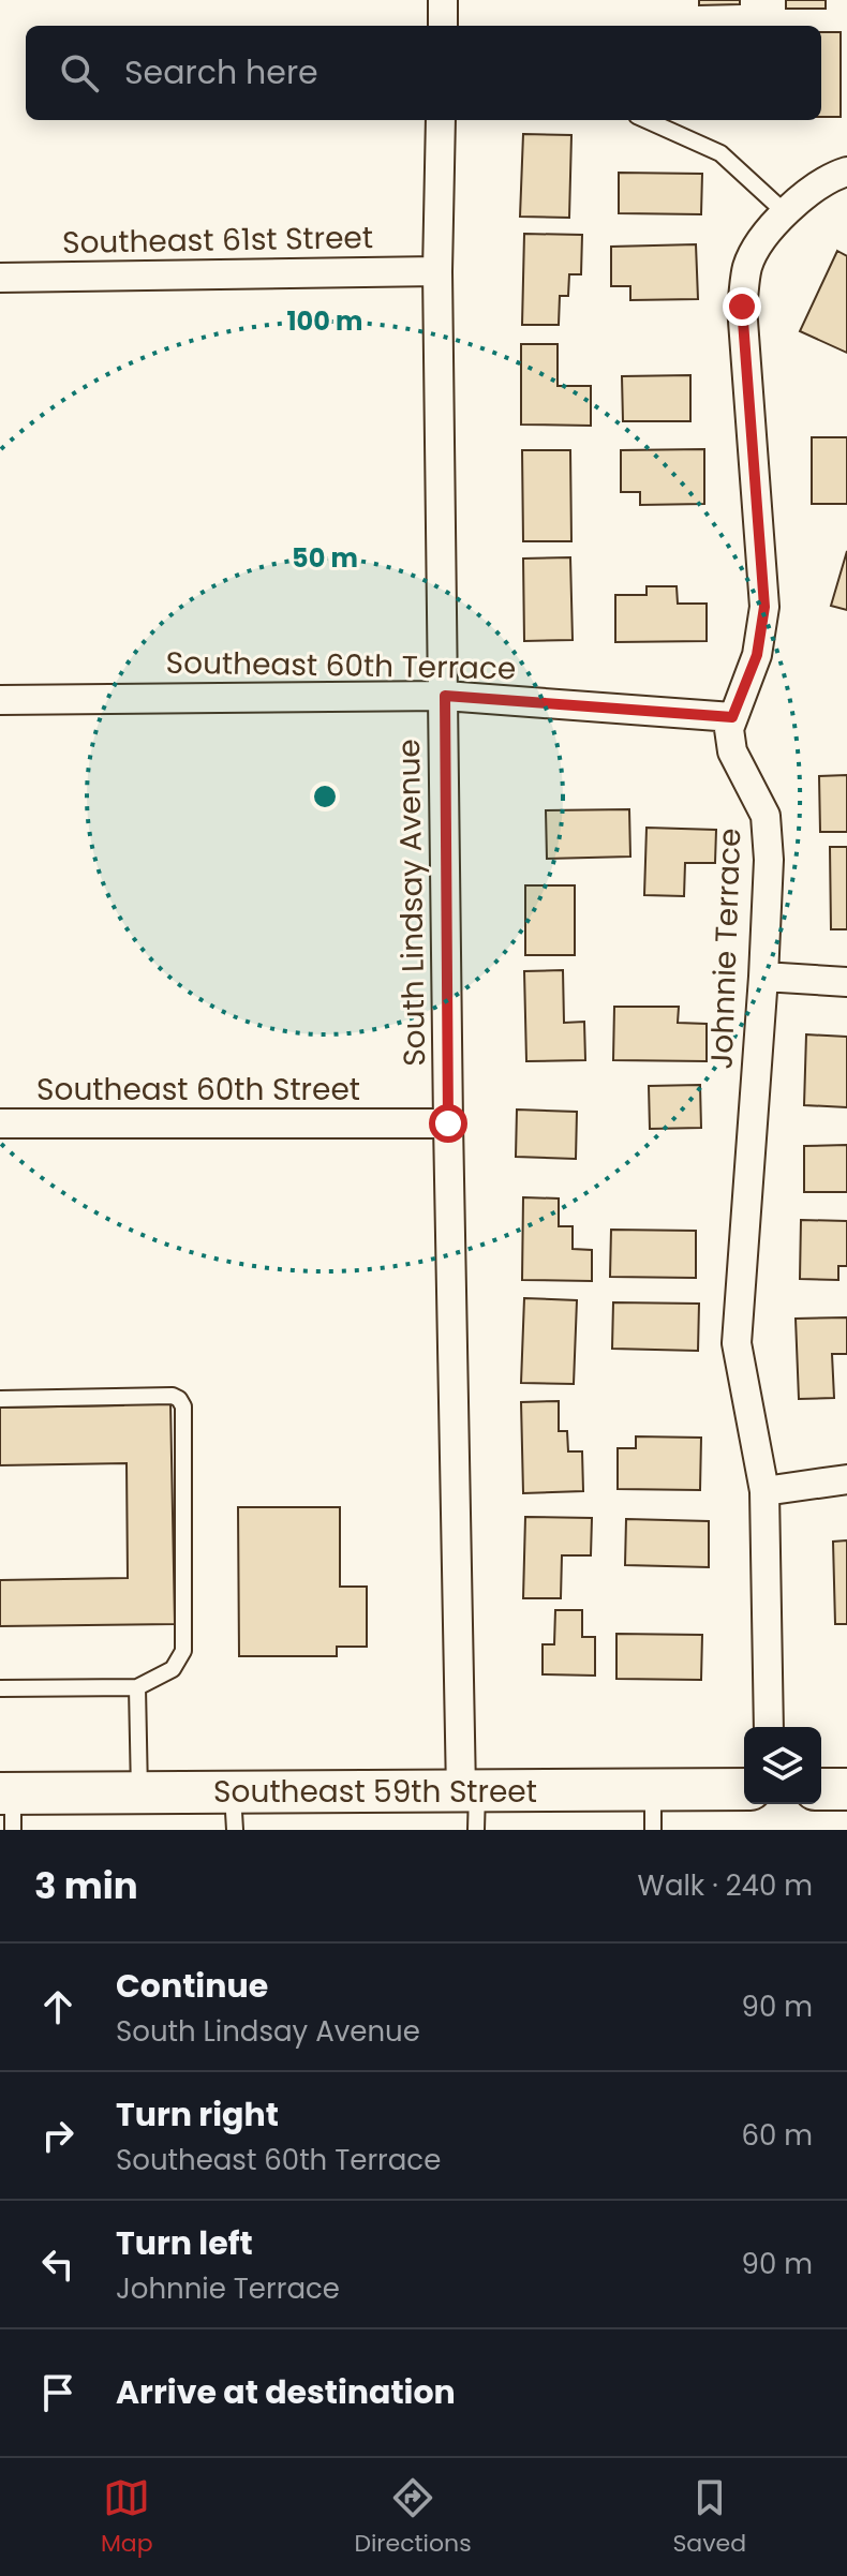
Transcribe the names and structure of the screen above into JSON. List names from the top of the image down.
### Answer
{
  "streets": {
    "main road": ["Southeast 59th Street"],
    "street": [
      "Southeast 61st Street",
      "Southeast 60th Terrace",
      "South Lindsay Avenue",
      "Johnnie Terrace",
      "Southeast 60th Street"
    ]
  },
  "crossings": [
    ["Southeast 61st Street", "South Lindsay Avenue"],
    ["Southeast 60th Terrace", "South Lindsay Avenue"],
    ["Southeast 60th Terrace", "Johnnie Terrace"],
    ["South Lindsay Avenue", "Southeast 60th Street"],
    ["South Lindsay Avenue", "Southeast 59th Street"]
  ],
  "page": {
    "search": "Search here",
    "heading": ["3 min", "Walk · 240 m"],
    "list": [
      ["Continue", "South Lindsay Avenue", "90 m"],
      ["Turn right", "Southeast 60th Terrace", "60 m"],
      ["Turn left", "Johnnie Terrace", "90 m"],
      "Arrive at destination"
    ],
    "nav": ["Map", "Directions", "Saved"]
  },
  "rings": ["100 m", "50 m"]
}
